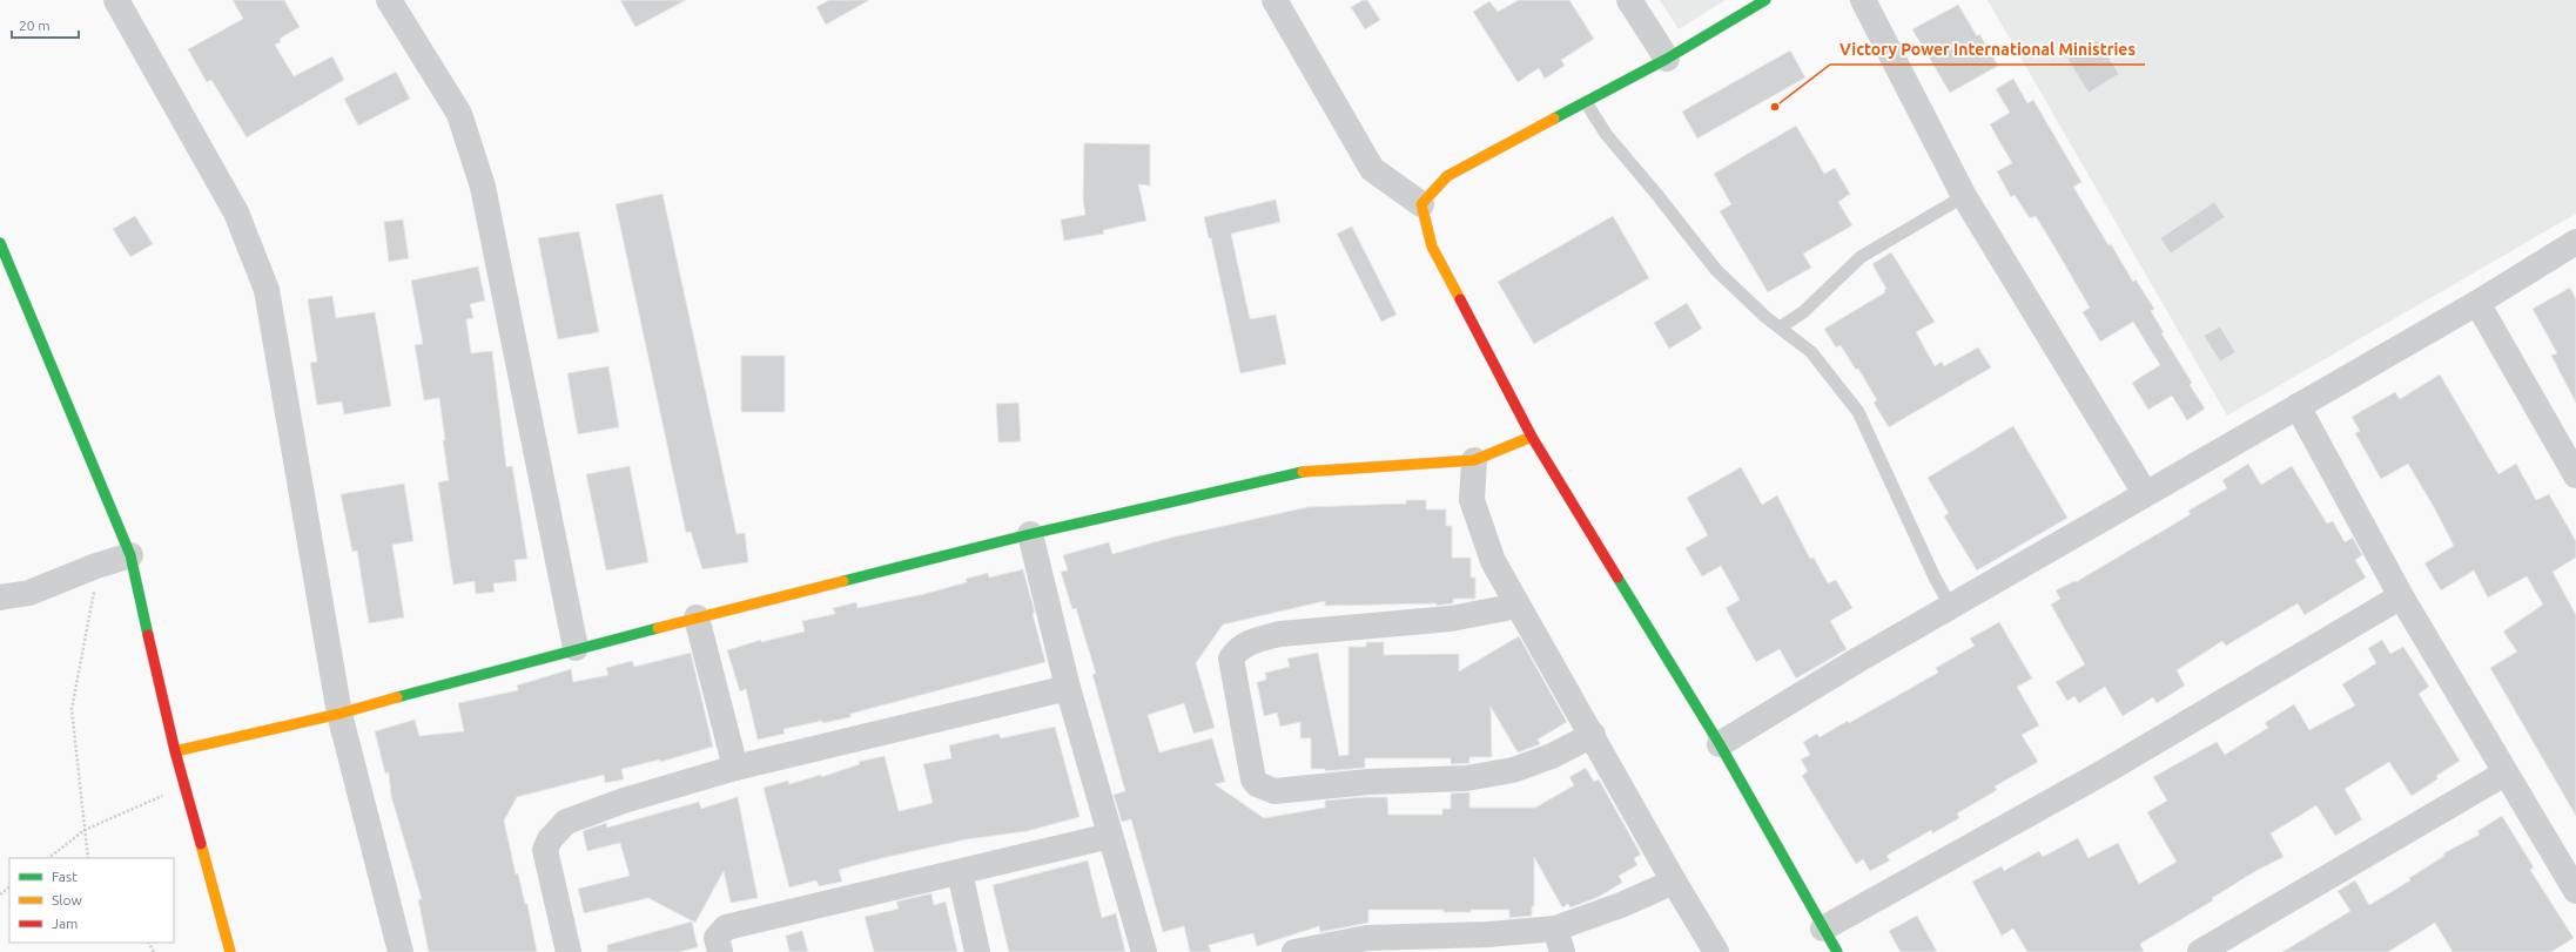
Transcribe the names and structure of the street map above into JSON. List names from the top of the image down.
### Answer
{
  "places": ["Victory Power International Ministries"],
  "legend": ["Fast", "Slow", "Jam"],
  "scale_bar": "20 m"
}
